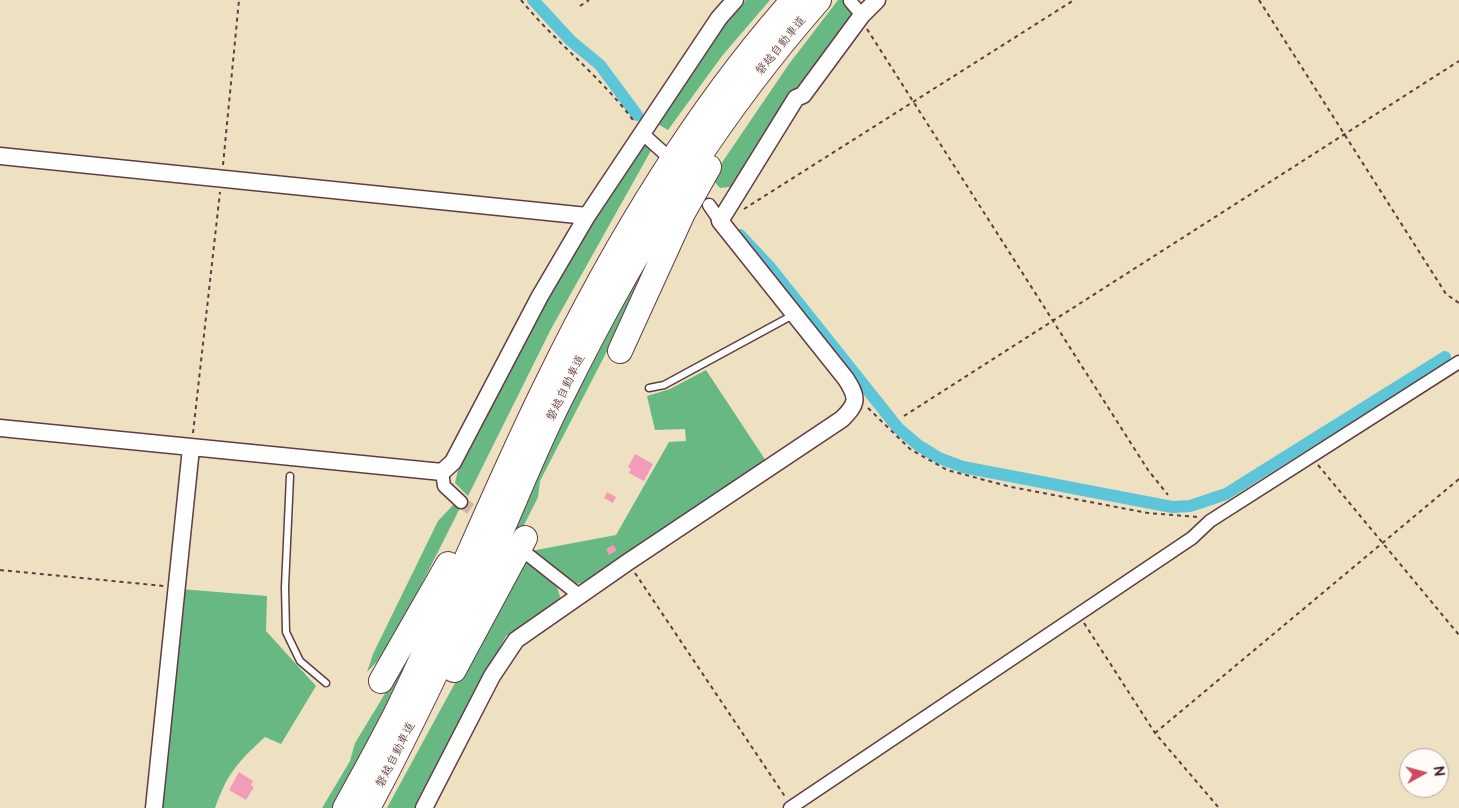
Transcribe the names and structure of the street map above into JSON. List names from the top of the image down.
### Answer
{
  "streets": {
    "highway": ["磐越自動車道"]
  },
  "north": "right"
}
